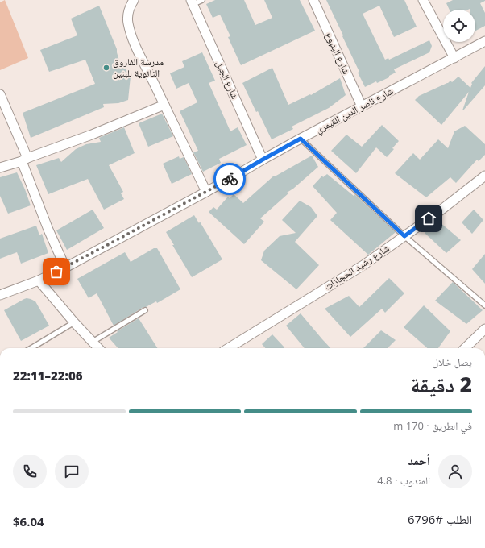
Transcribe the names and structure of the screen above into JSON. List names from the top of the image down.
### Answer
{
  "streets": {
    "street": [
      "شارع الينبوع",
      "شارع الجيل",
      "شارع ناصر الدين القيمري",
      "شارع رشيد الحجازات"
    ]
  },
  "crossings": [
    ["شارع الينبوع", "شارع ناصر الدين القيمري"],
    ["شارع الجيل", "شارع ناصر الدين القيمري"]
  ],
  "places": ["مدرسة الفاروق الثانوية للبنين"],
  "page": {
    "heading": ["2 دقيقة", "يصل خلال", "22:06–22:11"],
    "panel": [
      "أحمد",
      "المندوب · 4.8",
      "الطلب #6796",
      "$6.04"
    ],
    "bar": "في الطريق · 170 m"
  }
}
